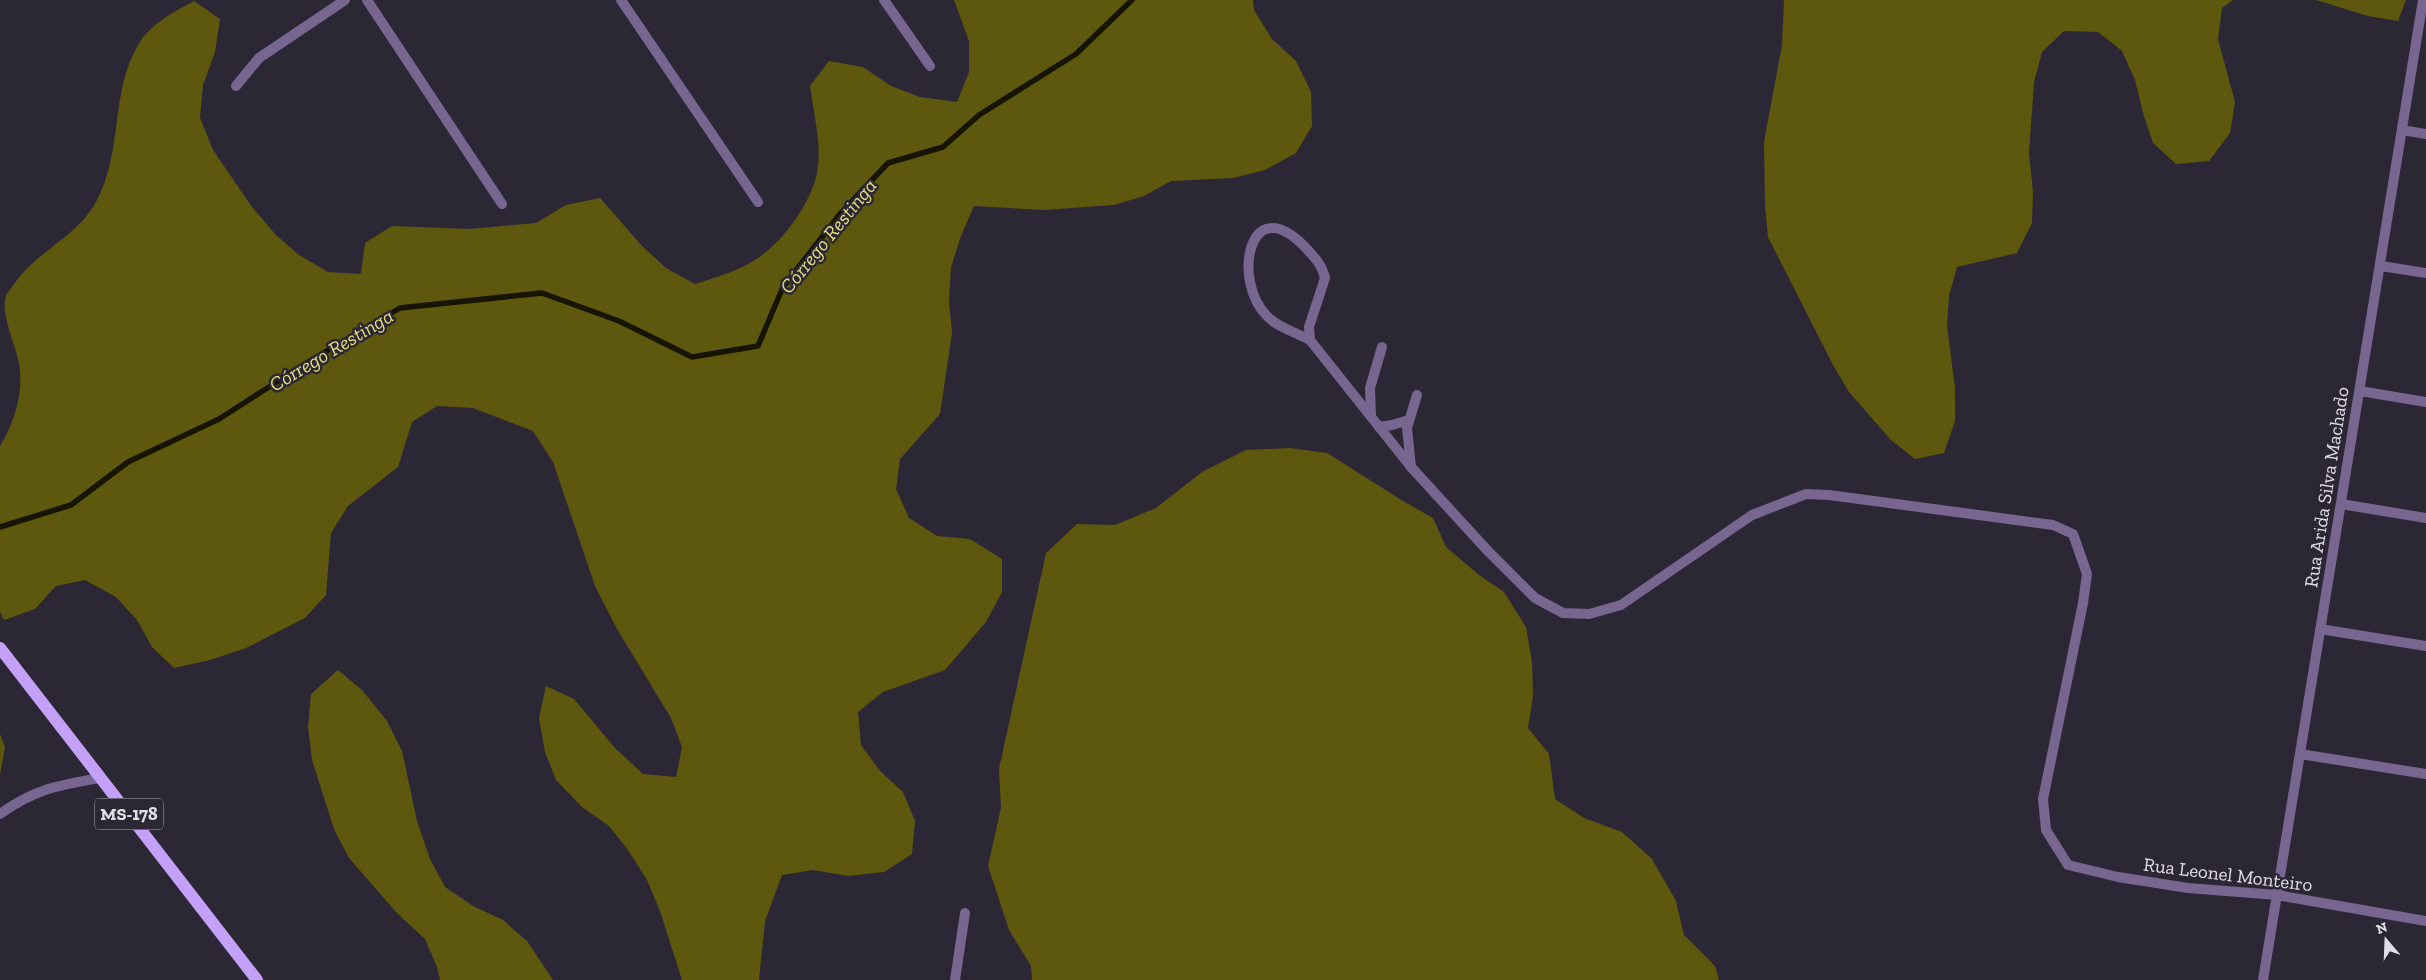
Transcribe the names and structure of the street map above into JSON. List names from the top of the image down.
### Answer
{
  "streets": {
    "main road": ["MS-178"],
    "street": ["Rua Arida Silva Machado", "Rua Leonel Monteiro"]
  },
  "crossings": [
    ["Rua Arida Silva Machado", "Rua Leonel Monteiro"]
  ],
  "water": ["Córrego Restinga"],
  "north": "top"
}
